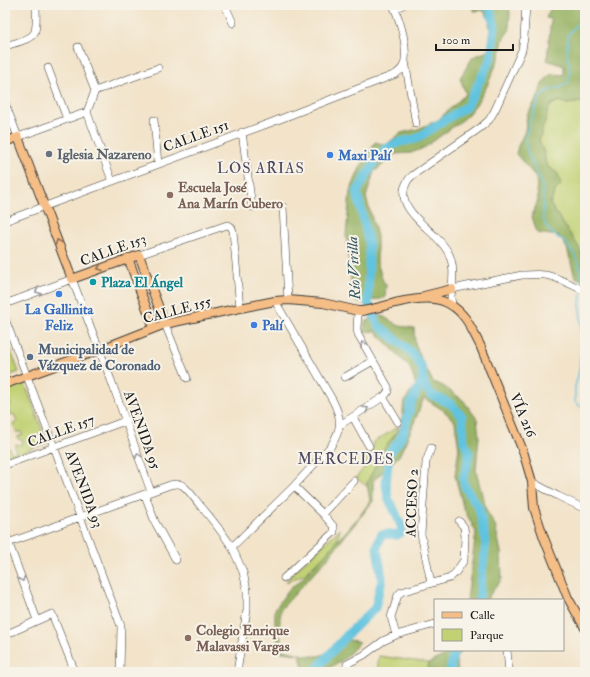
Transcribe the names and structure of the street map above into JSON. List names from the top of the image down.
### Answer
{
  "streets": {
    "main road": [
      "CALLE 153",
      "CALLE 155",
      "VÍA 216",
      "AVENIDA 95"
    ],
    "street": [
      "CALLE 151",
      "CALLE 157",
      "AVENIDA 93",
      "ACCESO 2"
    ]
  },
  "crossings": [
    ["CALLE 151", "AVENIDA 95"],
    ["CALLE 153", "CALLE 155"],
    ["CALLE 153", "AVENIDA 95"],
    ["CALLE 155", "VÍA 216"],
    ["CALLE 155", "AVENIDA 95"],
    ["CALLE 155", "AVENIDA 93"],
    ["AVENIDA 95", "CALLE 157"],
    ["CALLE 157", "AVENIDA 93"]
  ],
  "one_way": ["CALLE 153"],
  "districts": ["LOS ARIAS", "MERCEDES"],
  "water": ["Río Virilla"],
  "places": [
    "Iglesia Nazareno",
    "Maxi Palí",
    "Escuela José Ana Marín Cubero",
    "Plaza El Ángel",
    "La Gallinita Feliz",
    "Palí",
    "Municipalidad de Vázquez de Coronado",
    "Colegio Enrique Malavassi Vargas"
  ],
  "legend": ["Calle", "Parque"],
  "scale_bar": "100 m"
}
